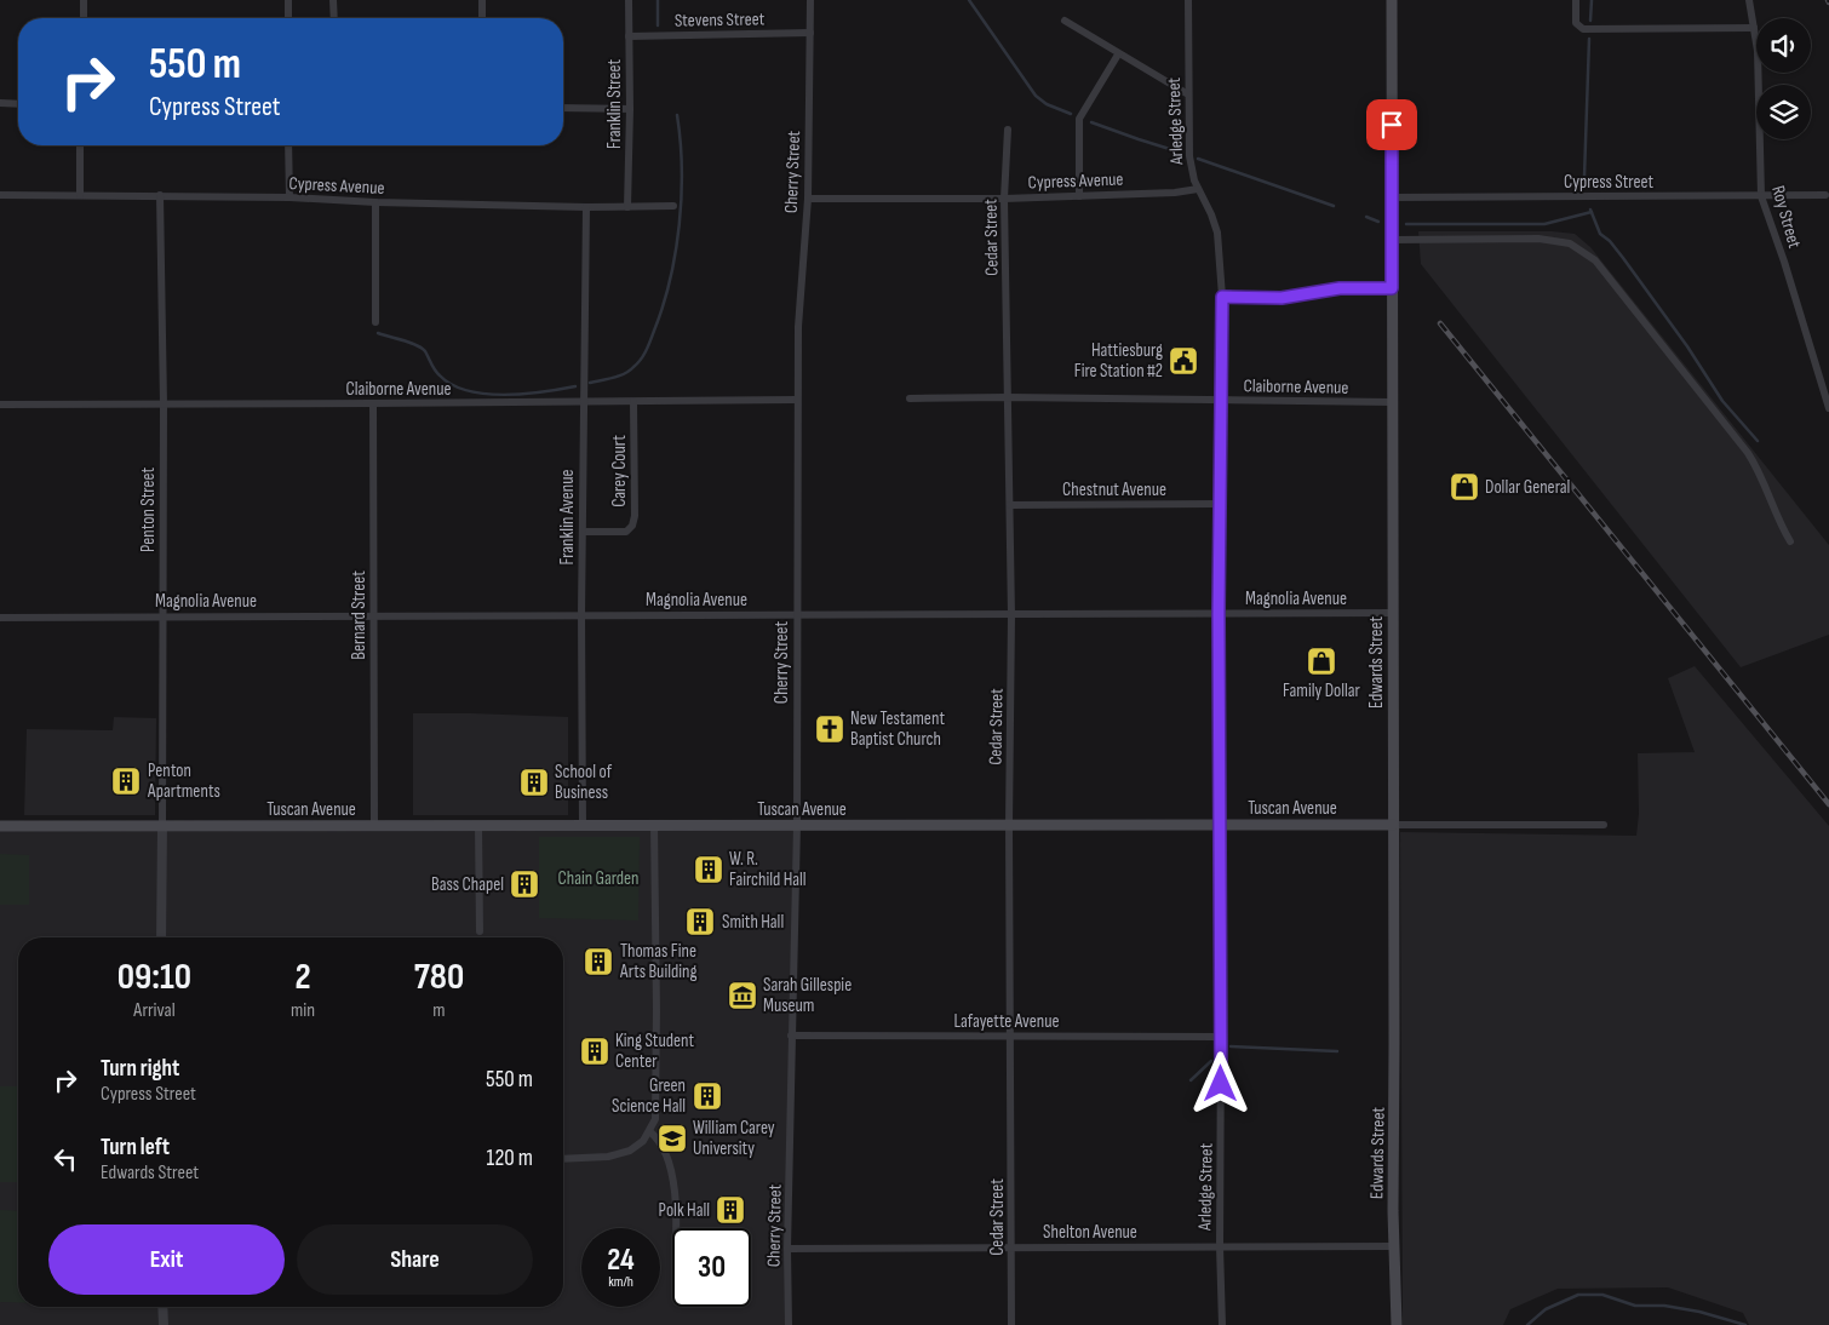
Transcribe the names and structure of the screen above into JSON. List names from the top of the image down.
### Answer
{
  "streets": {
    "main road": ["Edwards Street", "Tuscan Avenue"],
    "street": [
      "Stevens Street",
      "Franklin Street",
      "Arledge Street",
      "Cherry Street",
      "Cypress Avenue",
      "Cypress Street",
      "Roy Street",
      "Cedar Street",
      "Claiborne Avenue",
      "Carey Court",
      "Chestnut Avenue",
      "Penton Street",
      "Franklin Avenue",
      "Magnolia Avenue",
      "Bernard Street",
      "Lafayette Avenue",
      "Shelton Avenue"
    ]
  },
  "crossings": [
    ["Stevens Street", "Franklin Street"],
    ["Stevens Street", "Cherry Street"],
    ["Franklin Street", "Cypress Avenue"],
    ["Arledge Street", "Cypress Avenue"],
    ["Arledge Street", "Claiborne Avenue"],
    ["Arledge Street", "Chestnut Avenue"],
    ["Arledge Street", "Magnolia Avenue"],
    ["Arledge Street", "Tuscan Avenue"],
    ["Arledge Street", "Lafayette Avenue"],
    ["Arledge Street", "Shelton Avenue"],
    ["Cherry Street", "Cypress Avenue"],
    ["Cherry Street", "Claiborne Avenue"],
    ["Cherry Street", "Magnolia Avenue"],
    ["Cherry Street", "Tuscan Avenue"],
    ["Cherry Street", "Lafayette Avenue"],
    ["Cherry Street", "Shelton Avenue"],
    ["Cypress Avenue", "Cedar Street"],
    ["Cypress Avenue", "Penton Street"],
    ["Cypress Avenue", "Franklin Avenue"],
    ["Cypress Street", "Roy Street"],
    ["Cypress Street", "Edwards Street"],
    ["Cedar Street", "Claiborne Avenue"],
    ["Cedar Street", "Chestnut Avenue"],
    ["Cedar Street", "Magnolia Avenue"],
    ["Cedar Street", "Tuscan Avenue"],
    ["Cedar Street", "Lafayette Avenue"],
    ["Cedar Street", "Shelton Avenue"],
    ["Claiborne Avenue", "Carey Court"],
    ["Claiborne Avenue", "Penton Street"],
    ["Claiborne Avenue", "Franklin Avenue"],
    ["Claiborne Avenue", "Bernard Street"],
    ["Claiborne Avenue", "Edwards Street"],
    ["Carey Court", "Franklin Avenue"],
    ["Penton Street", "Magnolia Avenue"],
    ["Penton Street", "Tuscan Avenue"],
    ["Franklin Avenue", "Magnolia Avenue"],
    ["Franklin Avenue", "Tuscan Avenue"],
    ["Magnolia Avenue", "Bernard Street"],
    ["Magnolia Avenue", "Edwards Street"],
    ["Bernard Street", "Tuscan Avenue"],
    ["Edwards Street", "Tuscan Avenue"],
    ["Edwards Street", "Shelton Avenue"]
  ],
  "parks": ["Chain Garden"],
  "places": {
    "public building": ["Hattiesburg Fire Station #2"],
    "shop": ["Dollar General", "Family Dollar"],
    "church": ["New Testament Baptist Church"],
    "building": [
      "Penton Apartments",
      "School of Business",
      "W. R. Fairchild Hall",
      "Bass Chapel",
      "Smith Hall",
      "Thomas Fine Arts Building",
      "King Student Center",
      "Green Science Hall",
      "Polk Hall"
    ],
    "museum": ["Sarah Gillespie Museum"],
    "school or university": ["William Carey University"]
  },
  "page": {
    "turn": ["550 m", "Cypress Street"],
    "eta": [
      "09:10",
      "Arrival",
      "2",
      "min",
      "780",
      "m"
    ],
    "list": [
      {
        "name": "Turn right",
        "note": "Cypress Street",
        "value": "550 m"
      },
      {
        "name": "Turn left",
        "note": "Edwards Street",
        "value": "120 m"
      }
    ],
    "buttons": ["Exit", "Share"],
    "speed": "24 km/h",
    "limit": "30"
  }
}
